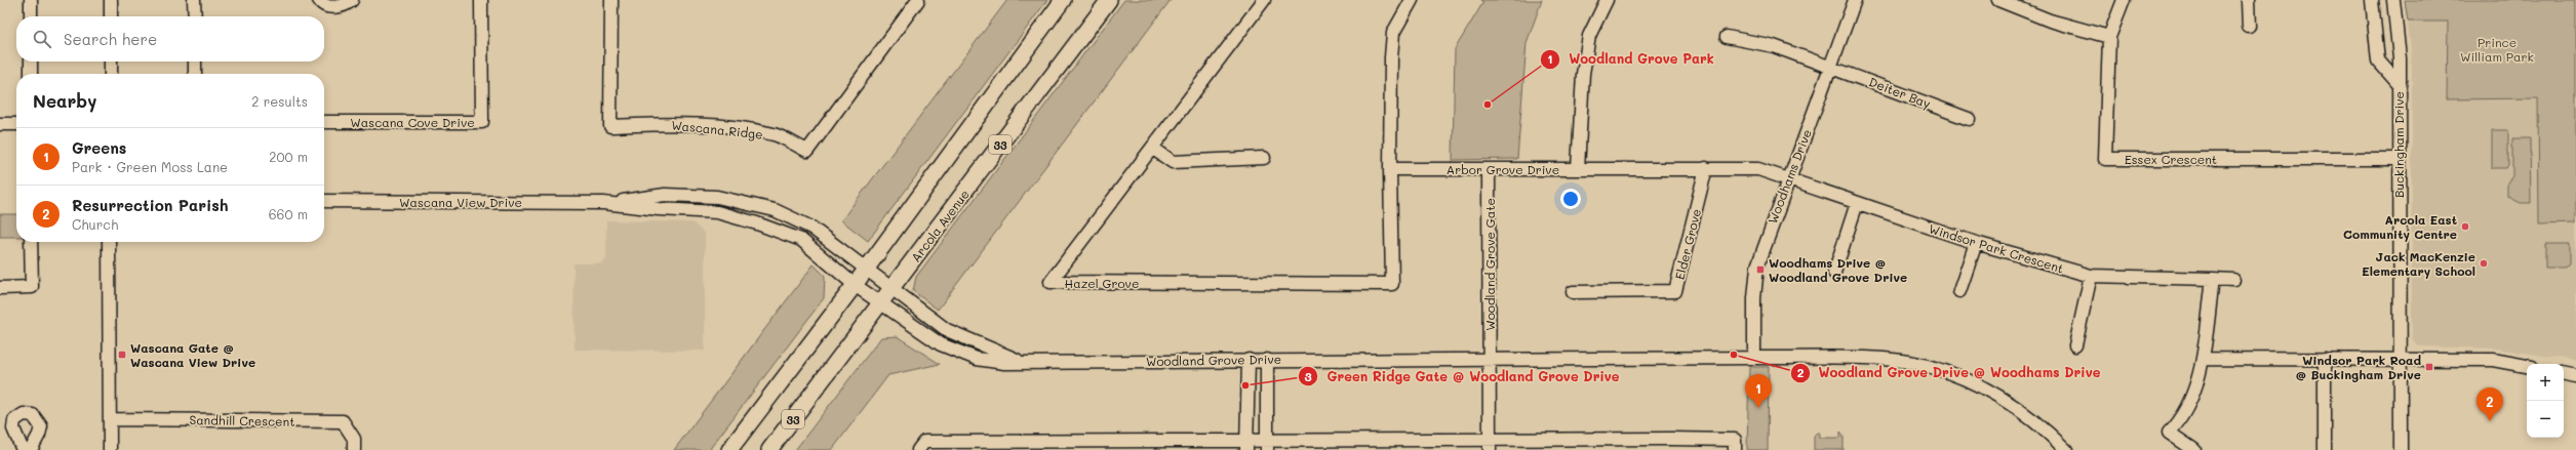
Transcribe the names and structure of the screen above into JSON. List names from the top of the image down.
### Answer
{
  "streets": {
    "main road": ["33", "Arcola Avenue"],
    "street": [
      "Deiter Bay",
      "Wascana Cove Drive",
      "Wascana Ridge",
      "Buckingham Drive",
      "Essex Crescent",
      "Arbor Grove Drive",
      "Woodhams Drive",
      "Wascana View Drive",
      "Elder Grove",
      "Windsor Park Crescent",
      "Woodland Grove Gate",
      "Hazel Grove",
      "Woodland Grove Drive",
      "Sandhill Crescent"
    ]
  },
  "crossings": [
    ["Deiter Bay", "Woodhams Drive"],
    ["33", "Wascana View Drive"],
    ["Buckingham Drive", "Essex Crescent"],
    ["Arbor Grove Drive", "Woodhams Drive"],
    ["Arbor Grove Drive", "Elder Grove"],
    ["Arbor Grove Drive", "Windsor Park Crescent"],
    ["Arbor Grove Drive", "Woodland Grove Gate"],
    ["Arbor Grove Drive", "Hazel Grove"],
    ["Woodhams Drive", "Windsor Park Crescent"],
    ["Woodhams Drive", "Woodland Grove Drive"],
    ["Wascana View Drive", "Arcola Avenue"],
    ["Wascana View Drive", "Woodland Grove Drive"],
    ["Arcola Avenue", "Woodland Grove Drive"],
    ["Woodland Grove Gate", "Woodland Grove Drive"]
  ],
  "parks": ["Prince William Park"],
  "places": {
    "other": [
      "Woodland Grove Park",
      "Arcola East Community Centre",
      "Jack MacKenzie Elementary School",
      "Woodland Grove Drive @ Woodhams Drive",
      "Green Ridge Gate @ Woodland Grove Drive"
    ],
    "transit": ["Woodhams Drive @ Woodland Grove Drive", "Wascana Gate @ Wascana View Drive", "Windsor Park Road @ Buckingham Drive"]
  },
  "page": {
    "search": "Search here",
    "heading": ["Nearby", "2 results"],
    "list": [
      {
        "mark": "1",
        "name": "Greens",
        "note": "Park · Green Moss Lane",
        "value": "200 m"
      },
      {
        "mark": "2",
        "name": "Resurrection Parish",
        "note": "Church",
        "value": "660 m"
      }
    ],
    "map_buttons": ["+", "−"],
    "pins": ["1", "2"]
  }
}
